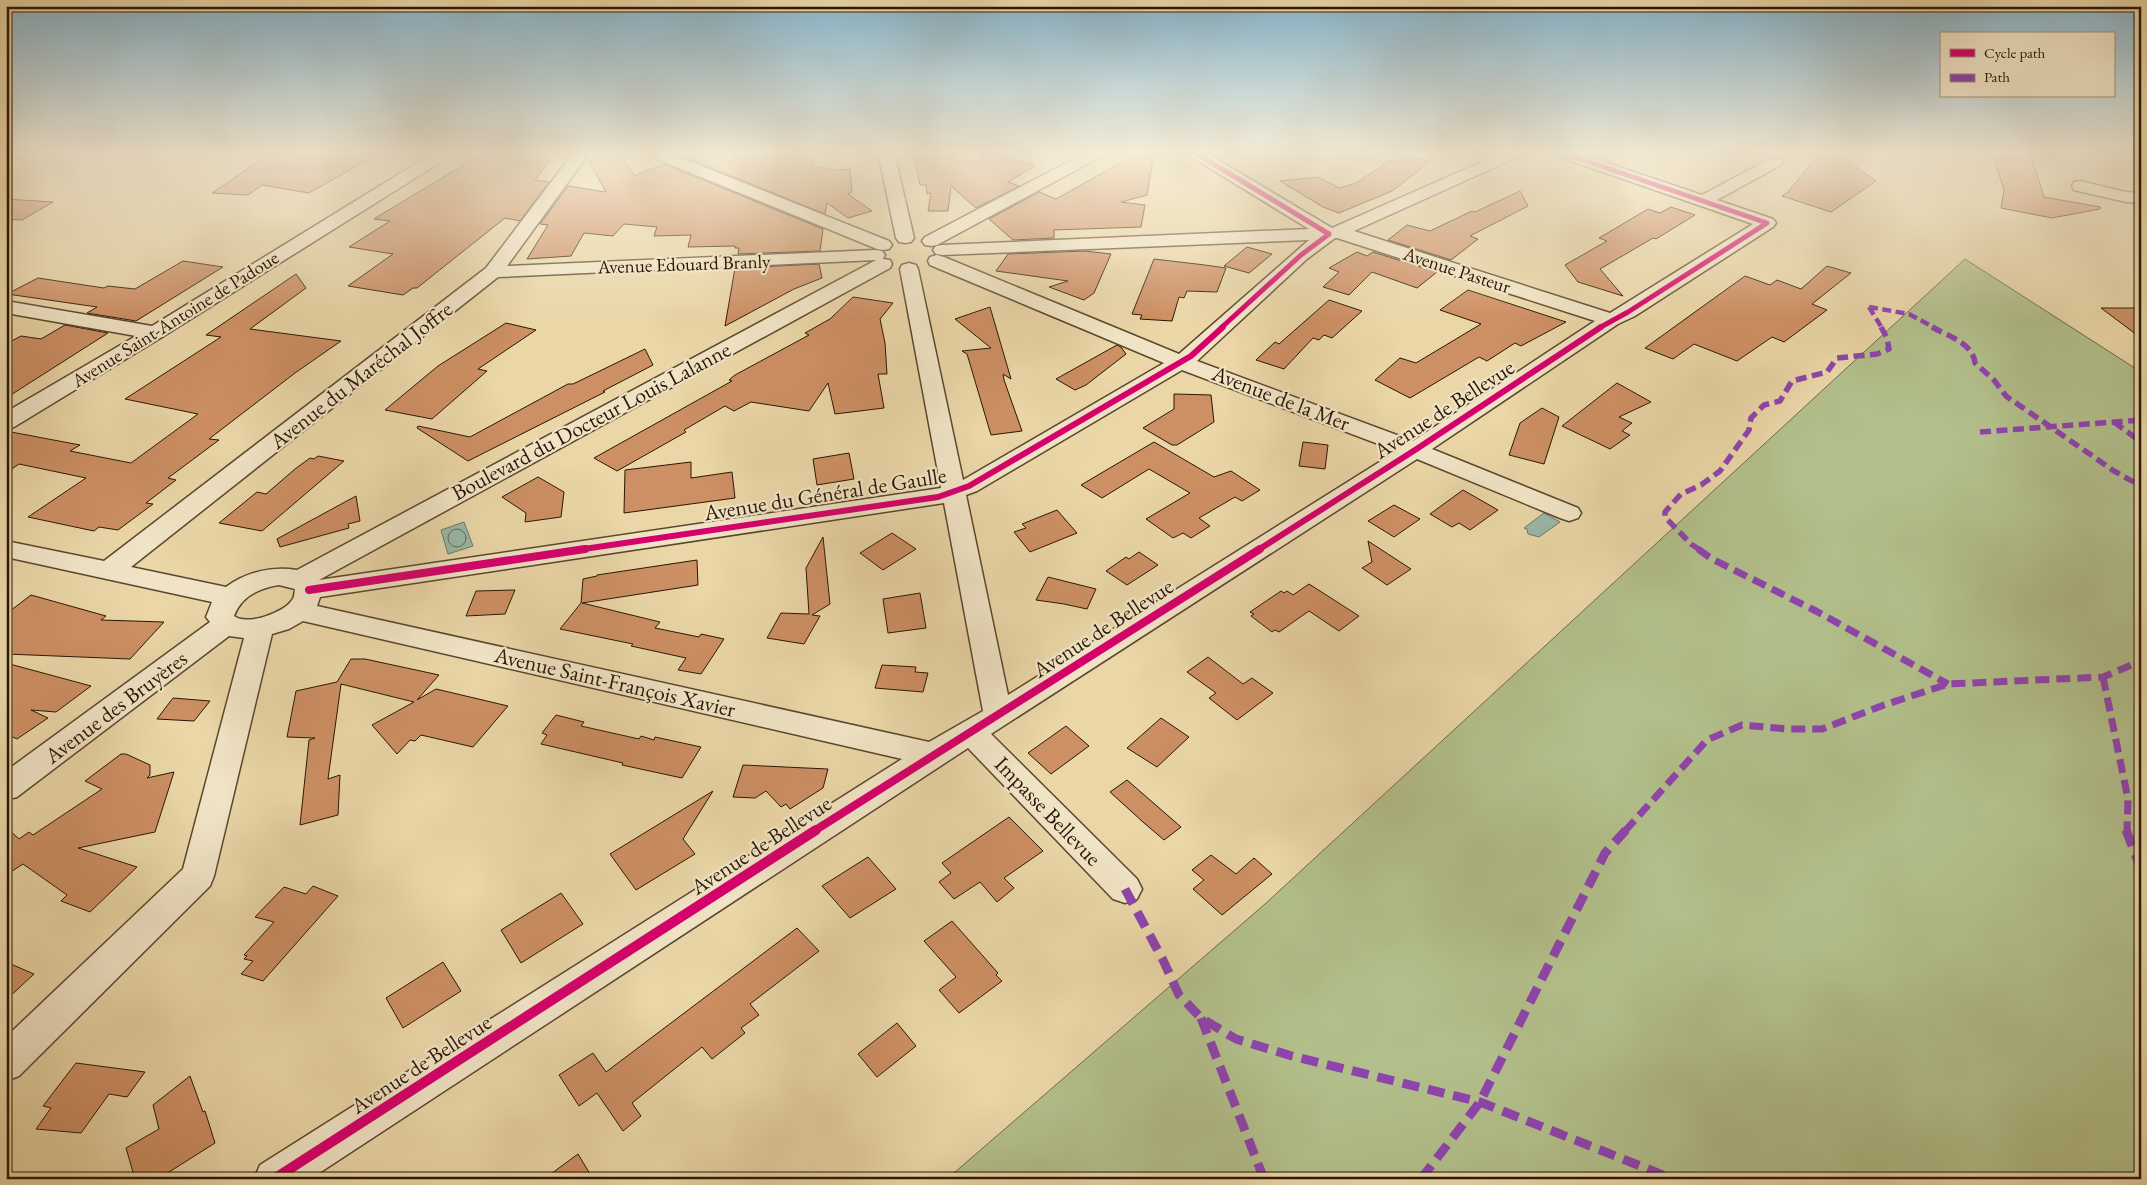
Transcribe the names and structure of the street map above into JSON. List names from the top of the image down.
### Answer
{
  "streets": {
    "street": [
      "Avenue Edouard Branly",
      "Avenue Pasteur",
      "Avenue Saint-Antoine de Padoue",
      "Avenue du Maréchal Joffre",
      "Avenue de la Mer",
      "Avenue de Bellevue",
      "Boulevard du Docteur Louis Lalanne",
      "Avenue du Général de Gaulle",
      "Avenue Saint-François Xavier",
      "Avenue des Bruyères",
      "Impasse Bellevue"
    ]
  },
  "crossings": [
    ["Avenue Edouard Branly", "Avenue du Maréchal Joffre"],
    ["Avenue Edouard Branly", "Boulevard du Docteur Louis Lalanne"],
    ["Avenue Pasteur", "Avenue de la Mer"],
    ["Avenue Pasteur", "Avenue de Bellevue"],
    ["Avenue Pasteur", "Avenue du Général de Gaulle"],
    ["Avenue de la Mer", "Avenue de Bellevue"],
    ["Avenue de la Mer", "Avenue du Général de Gaulle"],
    ["Avenue de Bellevue", "Avenue Saint-François Xavier"],
    ["Avenue de Bellevue", "Impasse Bellevue"],
    ["Boulevard du Docteur Louis Lalanne", "Avenue du Général de Gaulle"],
    ["Boulevard du Docteur Louis Lalanne", "Avenue Saint-François Xavier"],
    ["Avenue du Général de Gaulle", "Avenue Saint-François Xavier"]
  ],
  "legend": ["Cycle path", "Path"]
}
